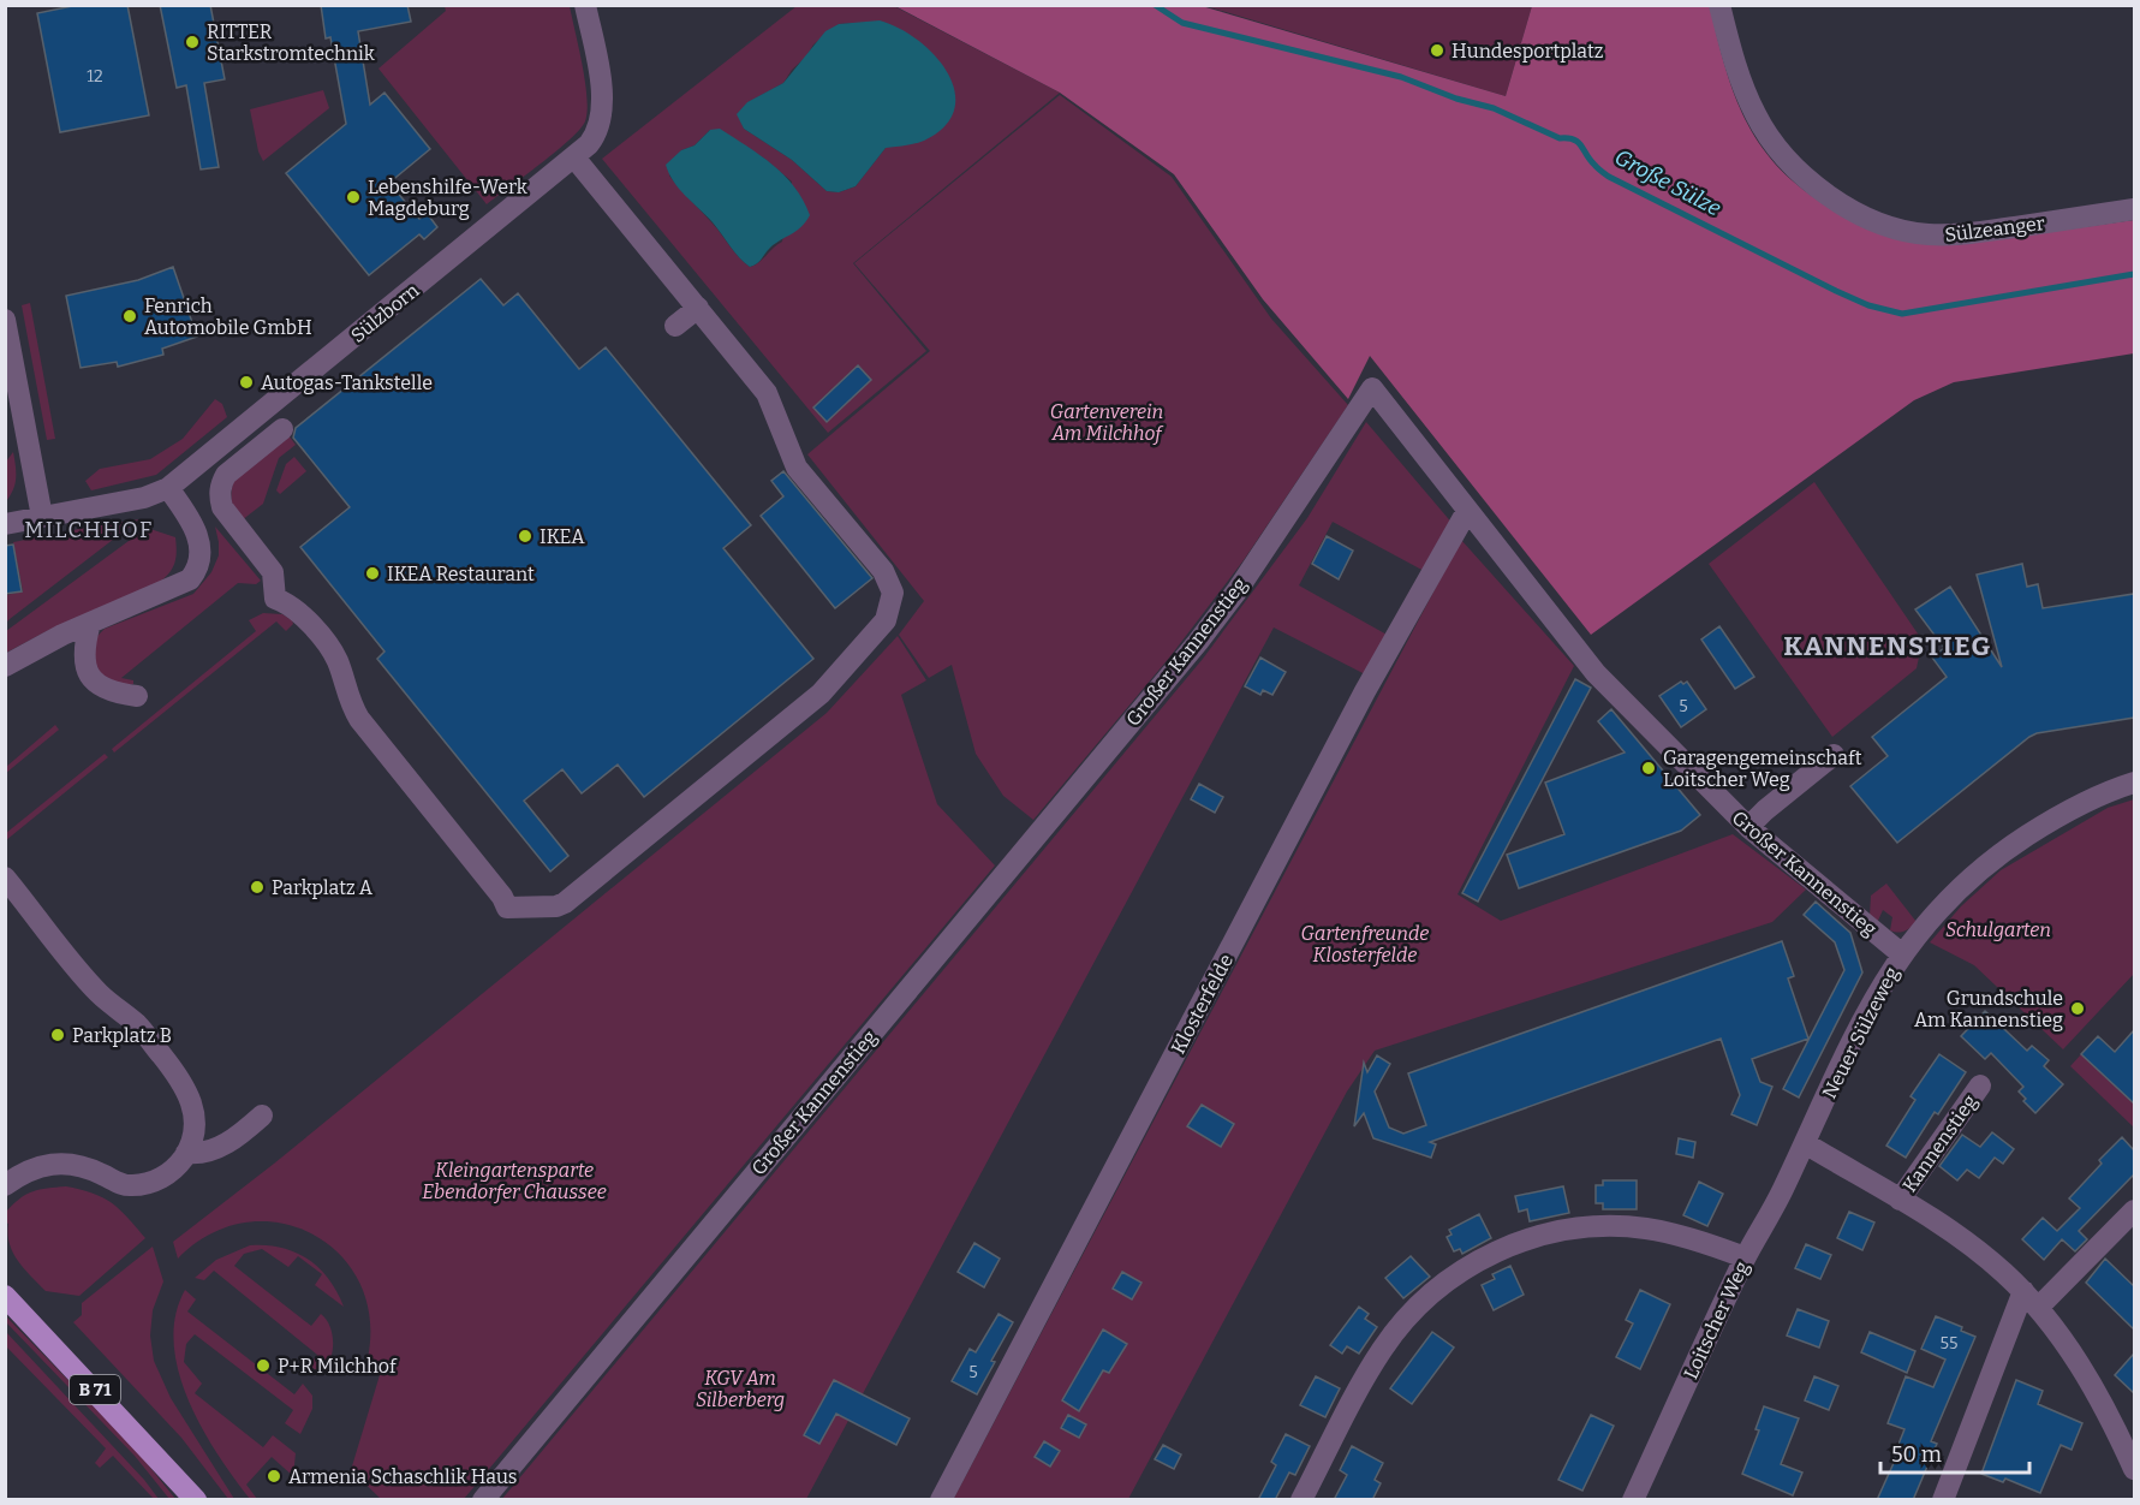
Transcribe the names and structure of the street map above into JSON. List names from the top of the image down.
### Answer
{
  "streets": {
    "main road": ["B 71"],
    "street": [
      "Sülzeanger",
      "Sülzborn",
      "Großer Kannenstieg",
      "Klosterfelde",
      "Neuer Sülzeweg",
      "Kannenstieg",
      "Loitscher Weg"
    ]
  },
  "crossings": [
    ["Großer Kannenstieg", "Klosterfelde"],
    ["Großer Kannenstieg", "Neuer Sülzeweg"],
    ["Neuer Sülzeweg", "Kannenstieg"],
    ["Neuer Sülzeweg", "Loitscher Weg"],
    ["Kannenstieg", "Loitscher Weg"]
  ],
  "districts": ["MILCHHOF", "KANNENSTIEG"],
  "water": ["Große Sülze"],
  "parks": [
    "Gartenverein Am Milchhof",
    "Schulgarten",
    "Gartenfreunde Klosterfelde",
    "Kleingartensparte Ebendorfer Chaussee",
    "KGV Am Silberberg"
  ],
  "places": [
    "RITTER Starkstromtechnik",
    "Hundesportplatz",
    "Lebenshilfe-Werk Magdeburg",
    "Fenrich Automobile GmbH",
    "Autogas-Tankstelle",
    "IKEA",
    "IKEA Restaurant",
    "Garagengemeinschaft Loitscher Weg",
    "Parkplatz A",
    "Grundschule Am Kannenstieg",
    "Parkplatz B",
    "P+R Milchhof",
    "Armenia Schaschlik Haus"
  ],
  "house_numbers": [
    "12",
    "5",
    "55",
    "5"
  ],
  "scale_bar": "50 m"
}
